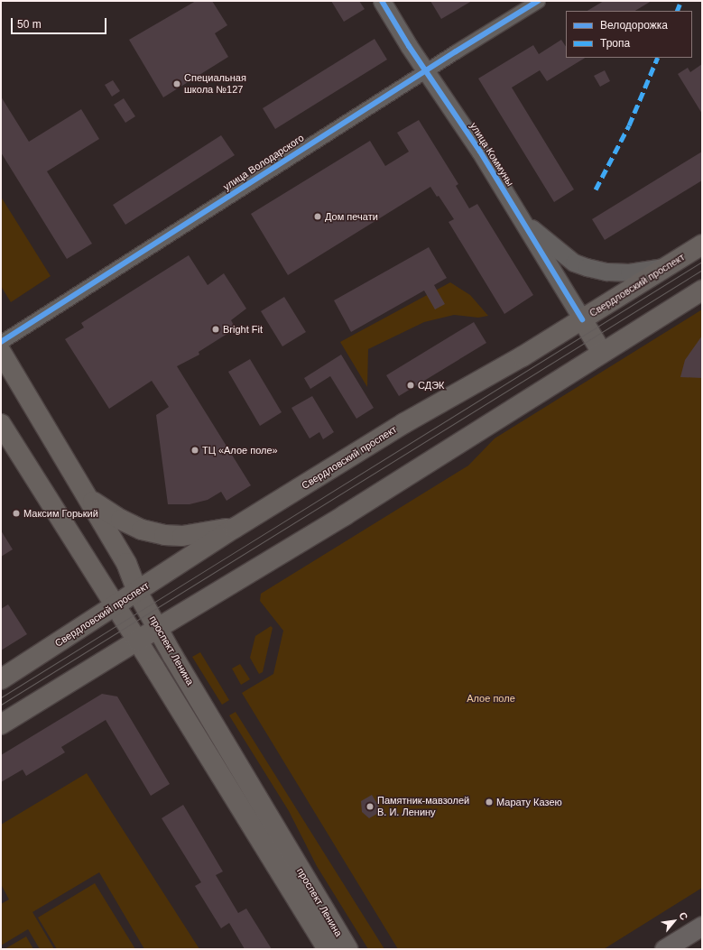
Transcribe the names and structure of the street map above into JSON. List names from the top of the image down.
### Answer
{
  "streets": {
    "main road": ["улица Коммуны", "Свердловский проспект", "проспект Ленина"],
    "street": ["улица Володарского"]
  },
  "crossings": [
    ["улица Коммуны", "улица Володарского"],
    ["улица Коммуны", "Свердловский проспект"],
    ["Свердловский проспект", "проспект Ленина"]
  ],
  "parks": ["Алое поле"],
  "places": [
    "Специальная школа №127",
    "Дом печати",
    "Bright Fit",
    "СДЭК",
    "ТЦ «Алое поле»",
    "Максим Горький",
    "Марату Казею",
    "Памятник-мавзолей В. И. Ленину"
  ],
  "legend": ["Велодорожка", "Тропа"],
  "scale_bar": "50 m",
  "north": "top right"
}
